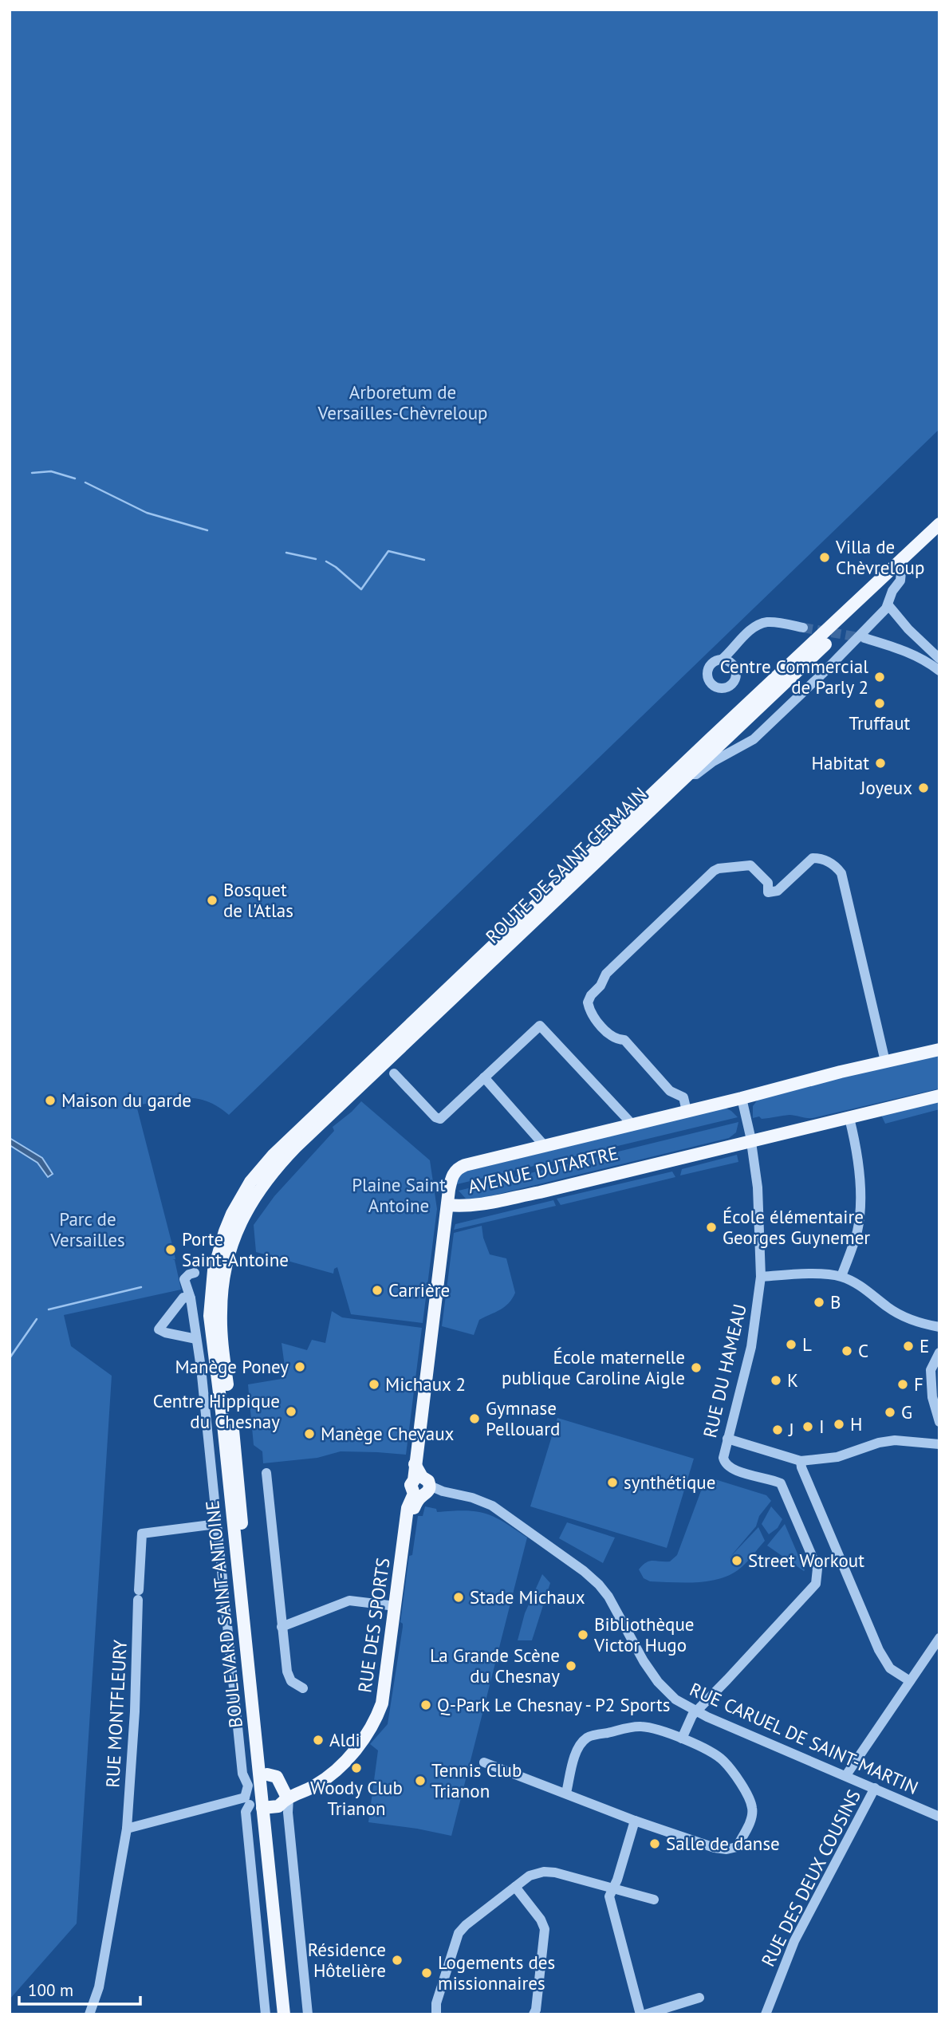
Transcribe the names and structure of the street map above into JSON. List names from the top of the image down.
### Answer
{
  "streets": {
    "main road": [
      "ROUTE DE SAINT-GERMAIN",
      "AVENUE DUTARTRE",
      "BOULEVARD SAINT-ANTOINE",
      "RUE DES SPORTS"
    ],
    "street": [
      "RUE DU HAMEAU",
      "RUE MONTFLEURY",
      "RUE CARUEL DE SAINT-MARTIN",
      "RUE DES DEUX COUSINS"
    ]
  },
  "crossings": [
    ["ROUTE DE SAINT-GERMAIN", "BOULEVARD SAINT-ANTOINE"],
    ["AVENUE DUTARTRE", "RUE DU HAMEAU"],
    ["RUE DU HAMEAU", "RUE CARUEL DE SAINT-MARTIN"],
    ["BOULEVARD SAINT-ANTOINE", "RUE DES SPORTS"],
    ["BOULEVARD SAINT-ANTOINE", "RUE MONTFLEURY"],
    ["RUE DES SPORTS", "RUE CARUEL DE SAINT-MARTIN"],
    ["RUE CARUEL DE SAINT-MARTIN", "RUE DES DEUX COUSINS"]
  ],
  "parks": ["Arboretum de Versailles-Chèvreloup", "Plaine Saint Antoine", "Parc de Versailles"],
  "places": [
    "Villa de Chèvreloup",
    "Centre Commercial de Parly 2",
    "Truffaut",
    "Habitat",
    "Joyeux",
    "Bosquet de l'Atlas",
    "Maison du garde",
    "École élémentaire Georges Guynemer",
    "Porte Saint-Antoine",
    "Carrière",
    "B",
    "L",
    "E",
    "C",
    "Manège Poney",
    "École maternelle publique Caroline Aigle",
    "K",
    "Michaux 2",
    "F",
    "Centre Hippique du Chesnay",
    "G",
    "Gymnase Pellouard",
    "H",
    "I",
    "J",
    "Manège Chevaux",
    "synthétique",
    "Street Workout",
    "Stade Michaux",
    "Bibliothèque Victor Hugo",
    "La Grande Scène du Chesnay",
    "Q-Park Le Chesnay - P2 Sports",
    "Aldi",
    "Woody Club Trianon",
    "Tennis Club Trianon",
    "Salle de danse",
    "Résidence Hôtelière",
    "Logements des missionnaires"
  ],
  "scale_bar": "100 m"
}
